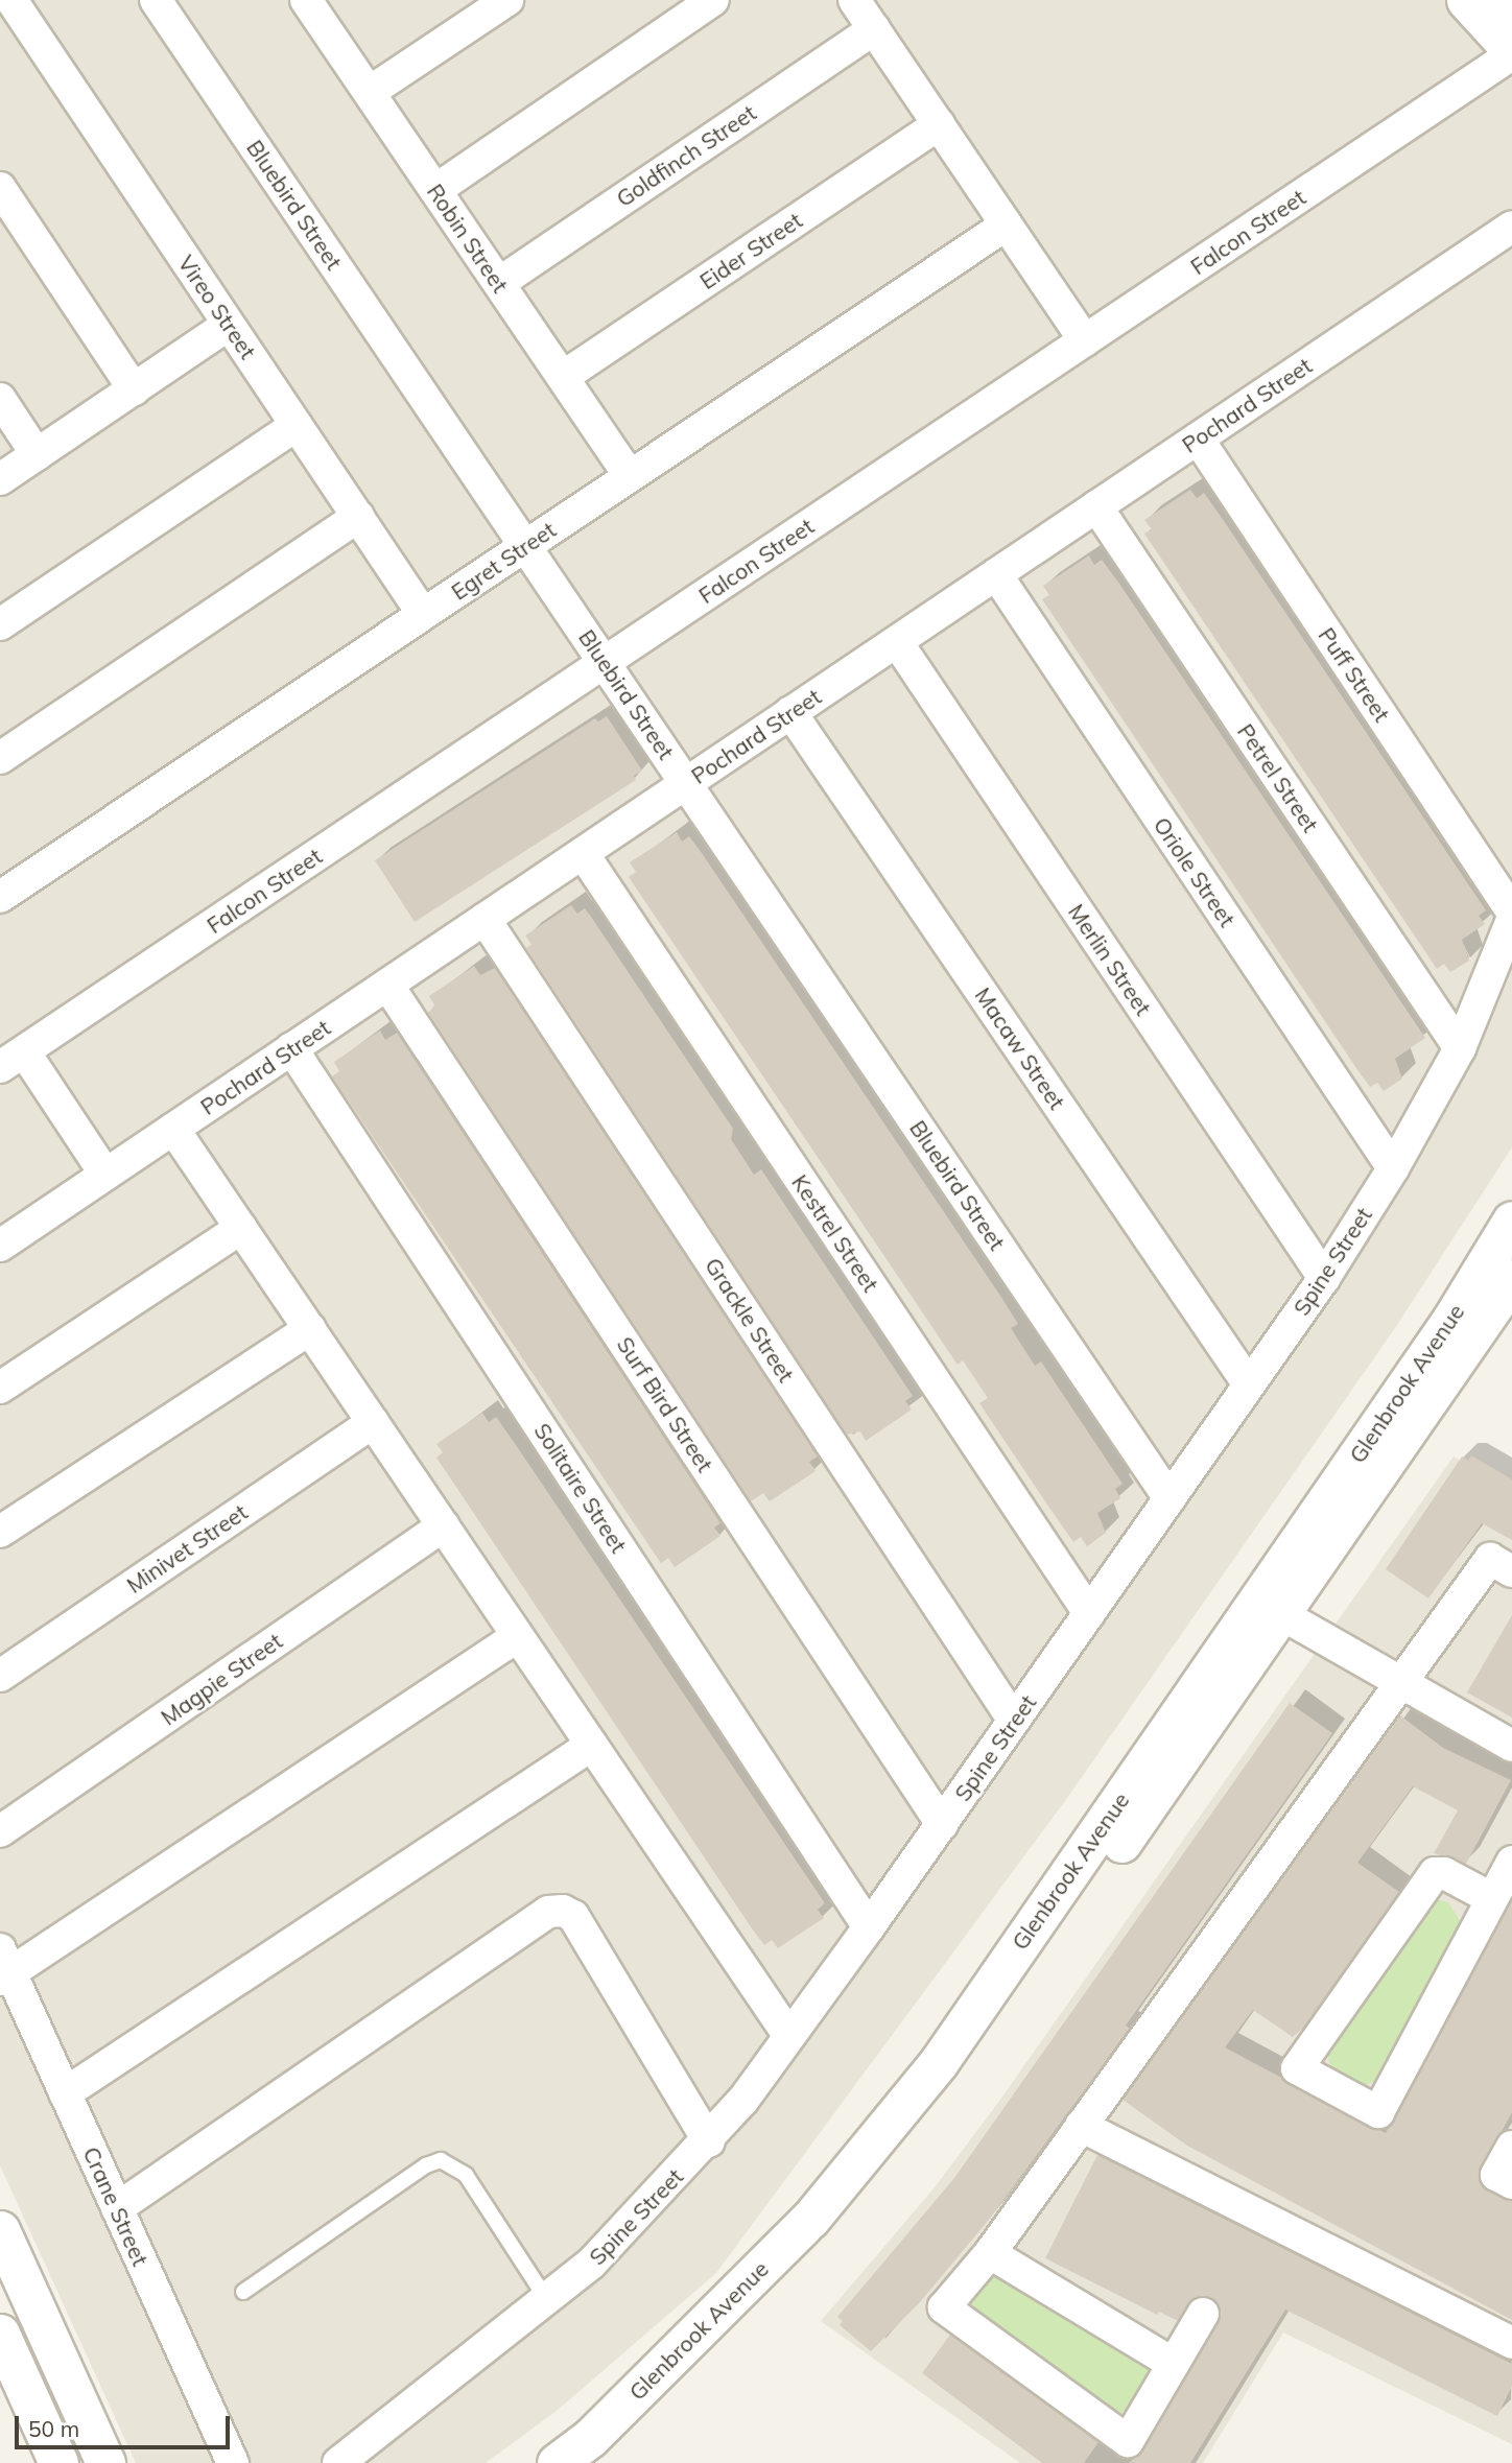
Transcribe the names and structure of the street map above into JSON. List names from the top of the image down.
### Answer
{
  "streets": {
    "street": [
      "Goldfinch Street",
      "Bluebird Street",
      "Falcon Street",
      "Robin Street",
      "Eider Street",
      "Vireo Street",
      "Pochard Street",
      "Egret Street",
      "Puff Street",
      "Petrel Street",
      "Oriole Street",
      "Merlin Street",
      "Macaw Street",
      "Kestrel Street",
      "Spine Street",
      "Grackle Street",
      "Glenbrook Avenue",
      "Surf Bird Street",
      "Solitaire Street",
      "Minivet Street",
      "Magpie Street",
      "Crane Street"
    ]
  },
  "crossings": [
    ["Goldfinch Street", "Robin Street"],
    ["Bluebird Street", "Falcon Street"],
    ["Bluebird Street", "Pochard Street"],
    ["Bluebird Street", "Egret Street"],
    ["Bluebird Street", "Spine Street"],
    ["Robin Street", "Eider Street"],
    ["Robin Street", "Egret Street"],
    ["Vireo Street", "Egret Street"],
    ["Pochard Street", "Puff Street"],
    ["Pochard Street", "Petrel Street"],
    ["Pochard Street", "Oriole Street"],
    ["Pochard Street", "Merlin Street"],
    ["Pochard Street", "Macaw Street"],
    ["Pochard Street", "Kestrel Street"],
    ["Pochard Street", "Grackle Street"],
    ["Pochard Street", "Surf Bird Street"],
    ["Pochard Street", "Solitaire Street"],
    ["Petrel Street", "Spine Street"],
    ["Oriole Street", "Spine Street"],
    ["Merlin Street", "Spine Street"],
    ["Macaw Street", "Spine Street"],
    ["Kestrel Street", "Spine Street"],
    ["Spine Street", "Grackle Street"],
    ["Spine Street", "Surf Bird Street"],
    ["Spine Street", "Solitaire Street"]
  ],
  "scale_bar": "50 m"
}
